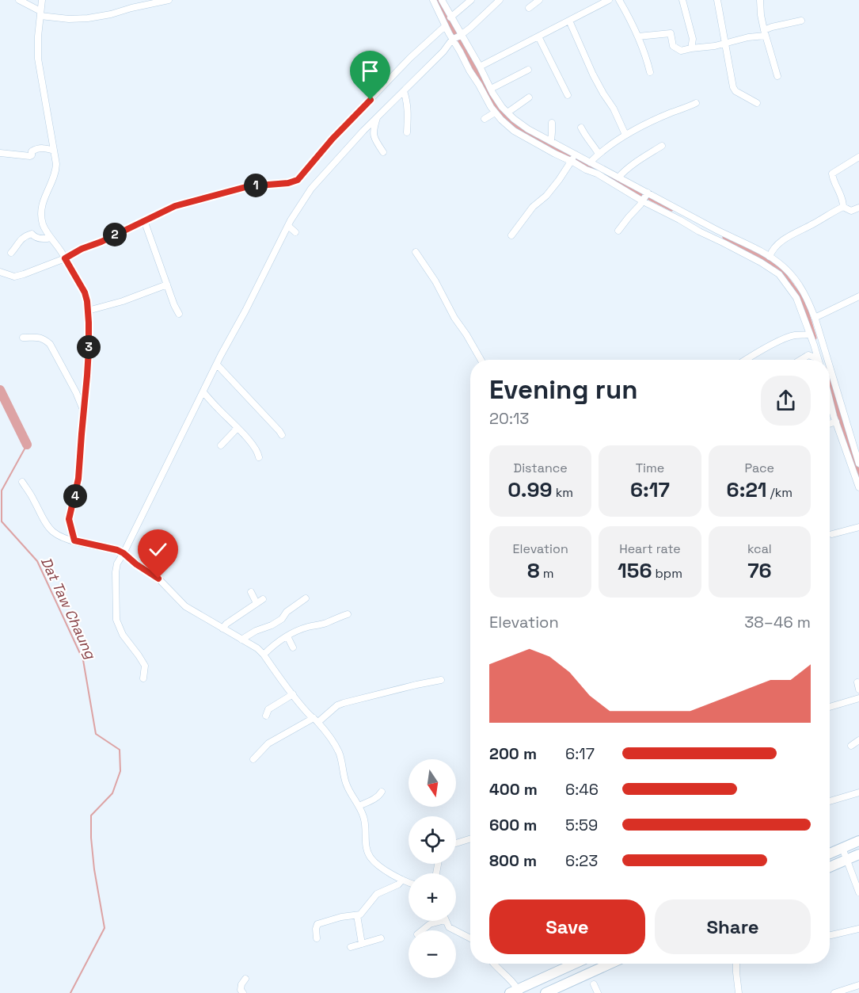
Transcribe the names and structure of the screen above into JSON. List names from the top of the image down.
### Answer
{
  "water": ["Dat Taw Chaung"],
  "north": "bottom",
  "page": {
    "pins": [
      "1",
      "2",
      "3",
      "4"
    ],
    "heading": ["Evening run", "20:13"],
    "stats": [
      ["Distance", "0.99 km"],
      ["Time", "6:17"],
      ["Pace", "6:21 /km"],
      ["Elevation", "8 m"],
      ["Heart rate", "156 bpm"],
      ["kcal", "76"]
    ],
    "chart": ["Elevation", "38–46 m"],
    "list": [
      {
        "name": "200 m",
        "note": "6:17"
      },
      {
        "name": "400 m",
        "note": "6:46"
      },
      {
        "name": "600 m",
        "note": "5:59"
      },
      {
        "name": "800 m",
        "note": "6:23"
      }
    ],
    "map_buttons": ["+", "−"],
    "buttons": ["Save", "Share"]
  }
}
